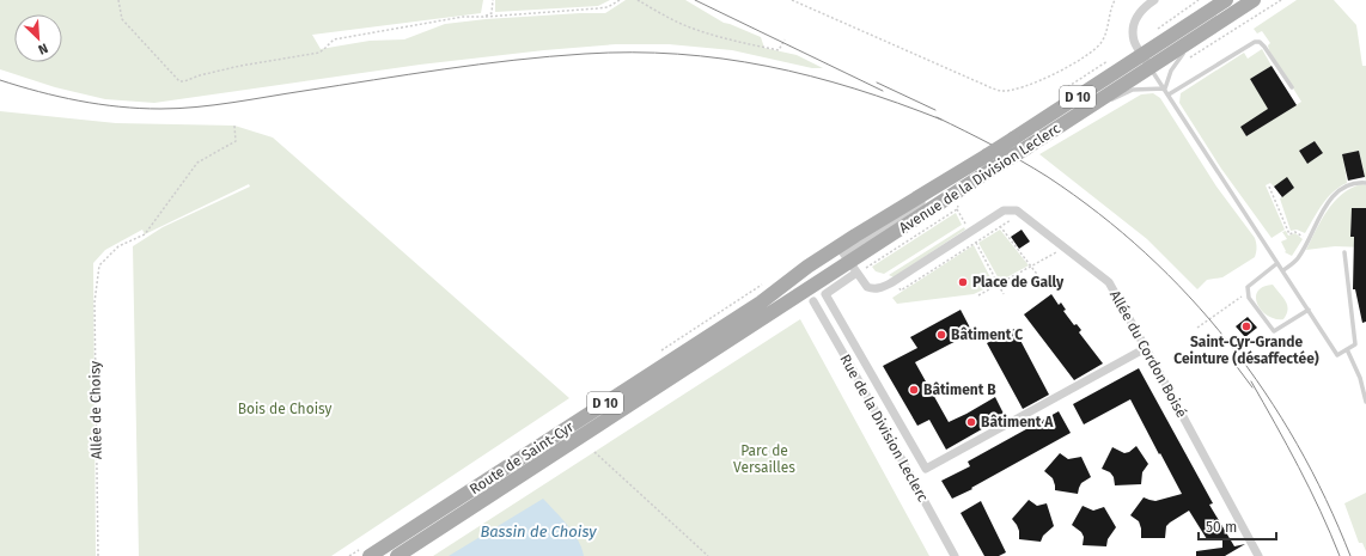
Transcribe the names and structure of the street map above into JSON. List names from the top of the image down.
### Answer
{
  "streets": {
    "main road": ["D 10", "Avenue de la Division Leclerc", "Route de Saint-Cyr"],
    "street": ["Allée du Cordon Boisé", "Rue de la Division Leclerc"],
    "path": ["Allée de Choisy"]
  },
  "crossings": [
    ["Avenue de la Division Leclerc", "Allée du Cordon Boisé"],
    ["Avenue de la Division Leclerc", "Route de Saint-Cyr"],
    ["Allée du Cordon Boisé", "Route de Saint-Cyr"]
  ],
  "water": ["Bassin de Choisy"],
  "parks": ["Bois de Choisy", "Parc de Versailles"],
  "places": [
    "Place de Gally",
    "Saint-Cyr-Grande Ceinture (désaffectée)",
    "Bâtiment C",
    "Bâtiment B",
    "Bâtiment A"
  ],
  "scale_bar": "50 m",
  "north": "bottom right"
}
